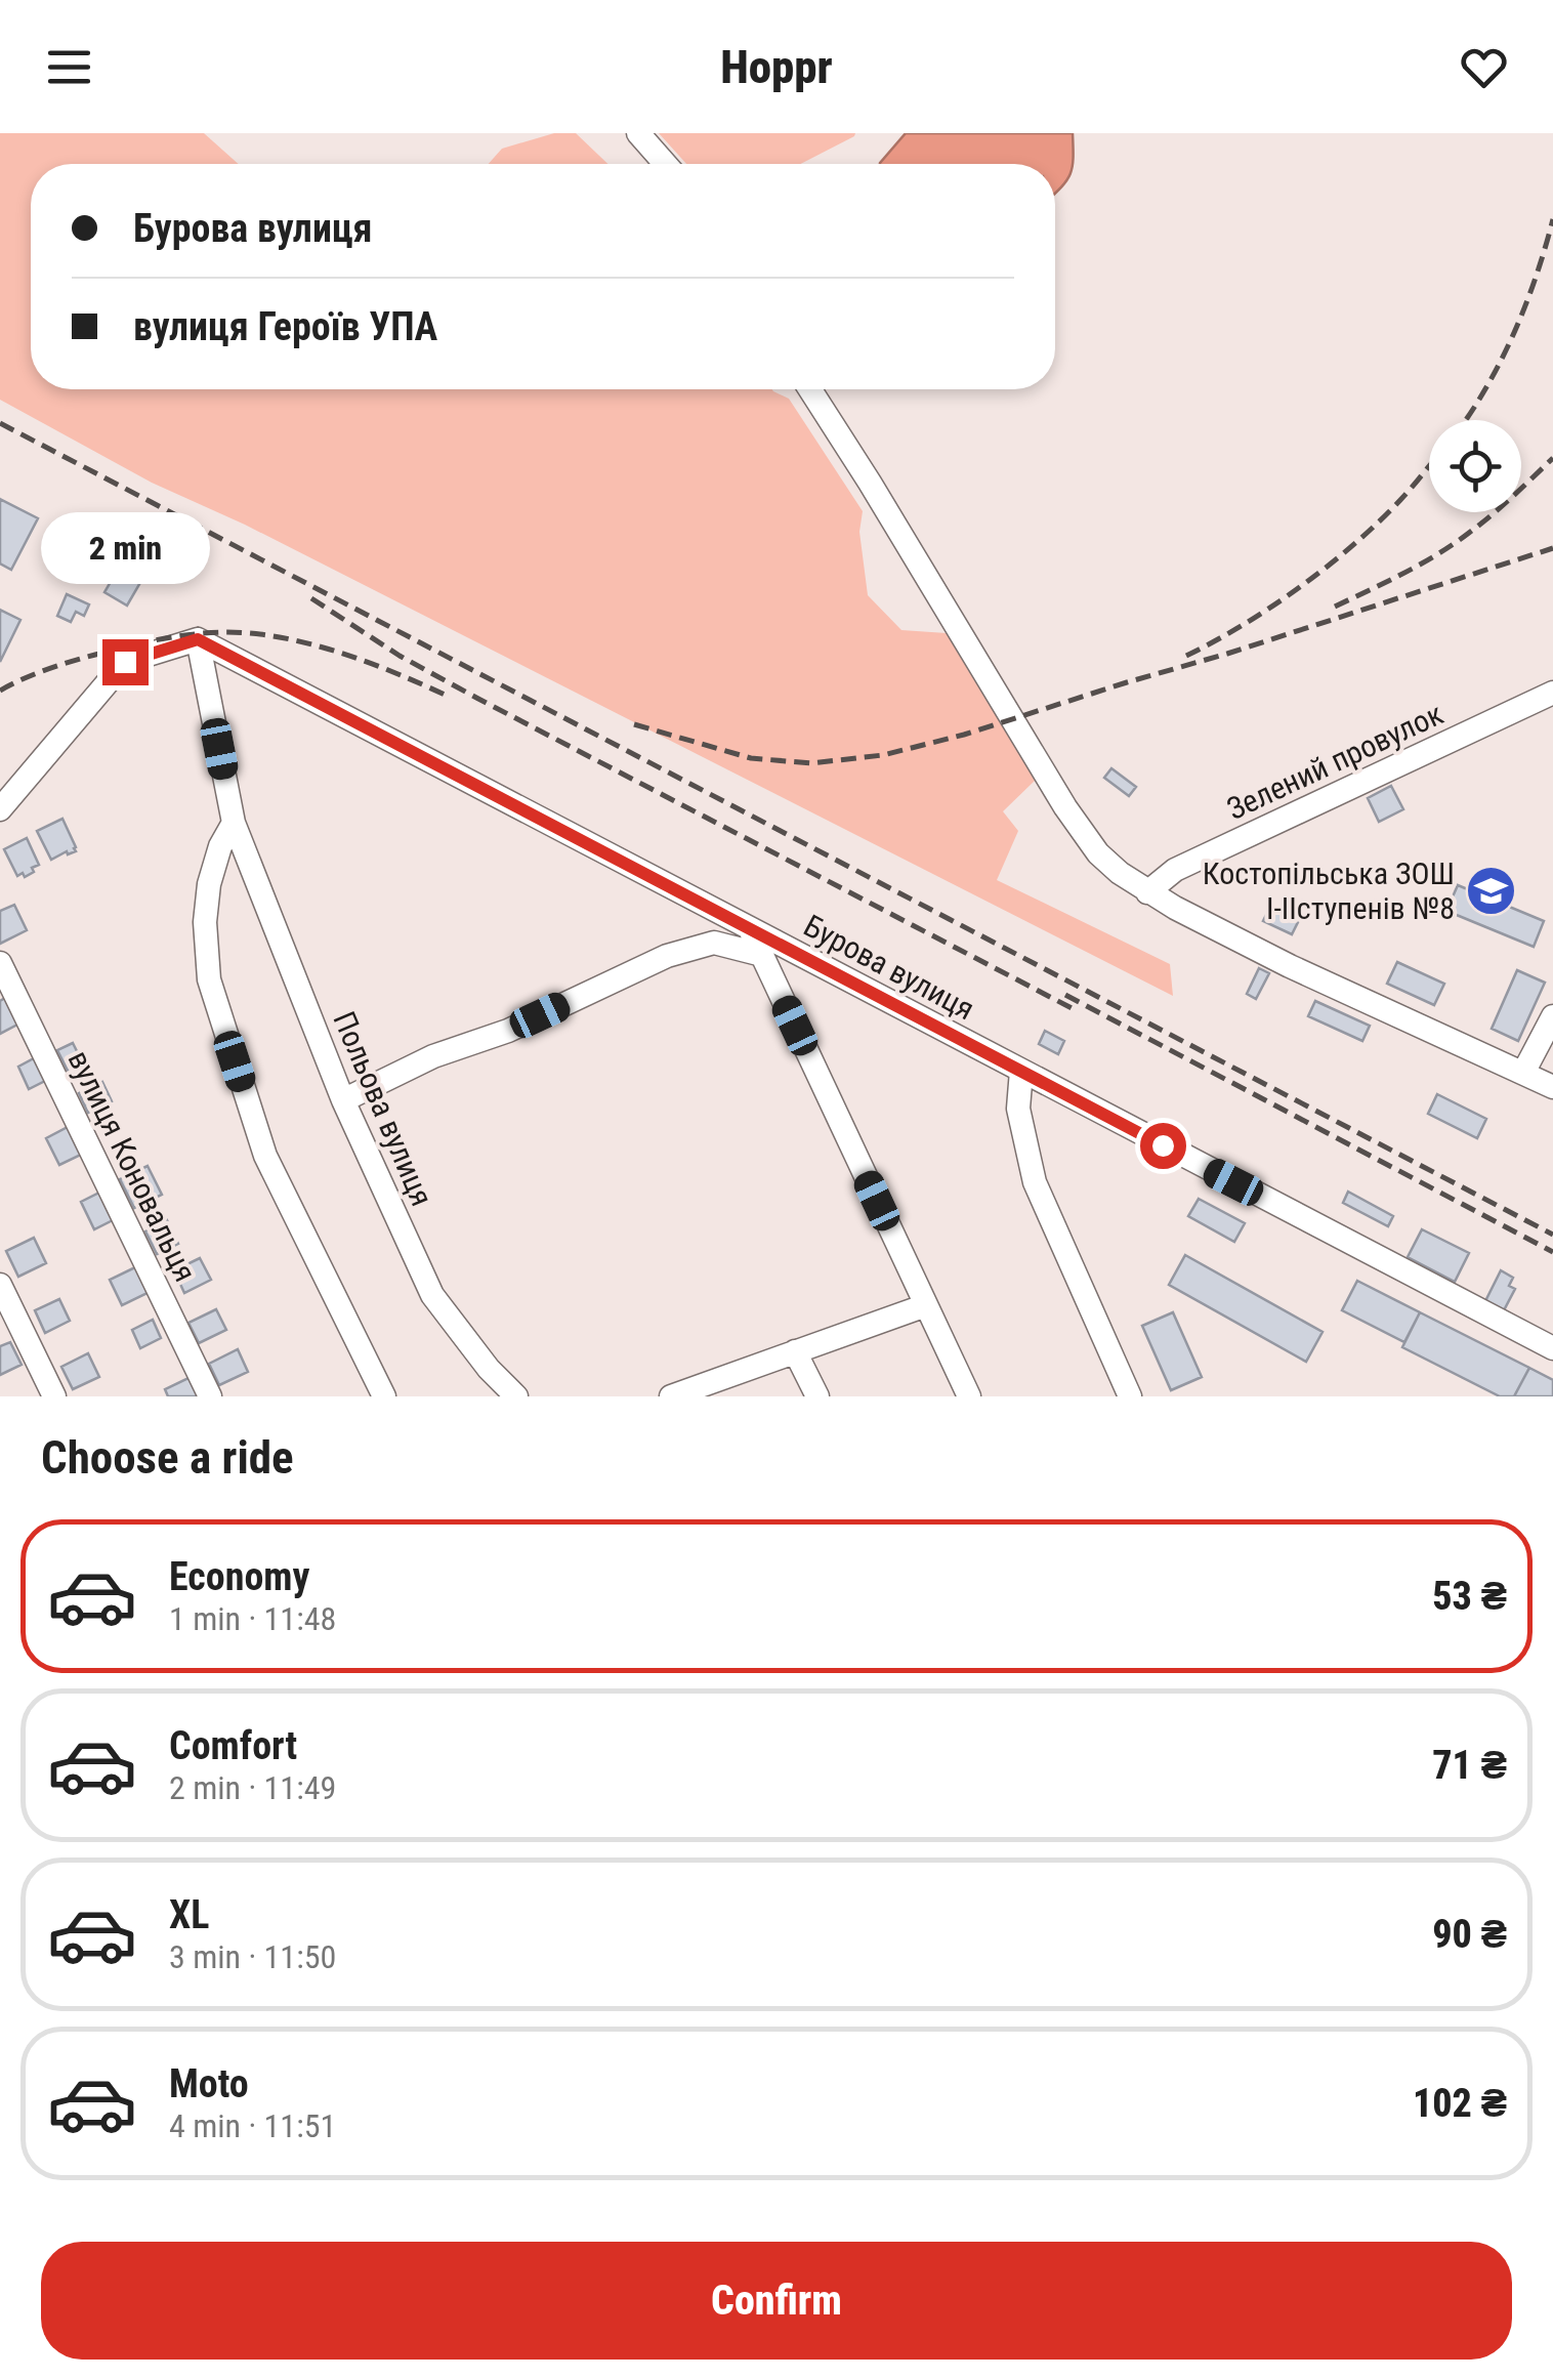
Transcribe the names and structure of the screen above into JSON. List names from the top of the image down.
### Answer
{
  "streets": {
    "street": [
      "Зелений провулок",
      "Бурова вулиця",
      "Польова вулиця",
      "вулиця Коновальця"
    ]
  },
  "crossings": [
    ["Бурова вулиця", "Польова вулиця"]
  ],
  "places": {
    "school or university": ["Костопільська ЗОШ І-ІІступенів №8"]
  },
  "page": {
    "header": "Hoppr",
    "banner": ["Бурова вулиця", "вулиця Героїв УПА"],
    "bubble": "2 min",
    "heading": "Choose a ride",
    "list": [
      {
        "name": "Economy",
        "note": "1 min · 11:48",
        "value": "53 ₴"
      },
      {
        "name": "Comfort",
        "note": "2 min · 11:49",
        "value": "71 ₴"
      },
      {
        "name": "XL",
        "note": "3 min · 11:50",
        "value": "90 ₴"
      },
      {
        "name": "Moto",
        "note": "4 min · 11:51",
        "value": "102 ₴"
      }
    ],
    "buttons": "Confirm"
  }
}
